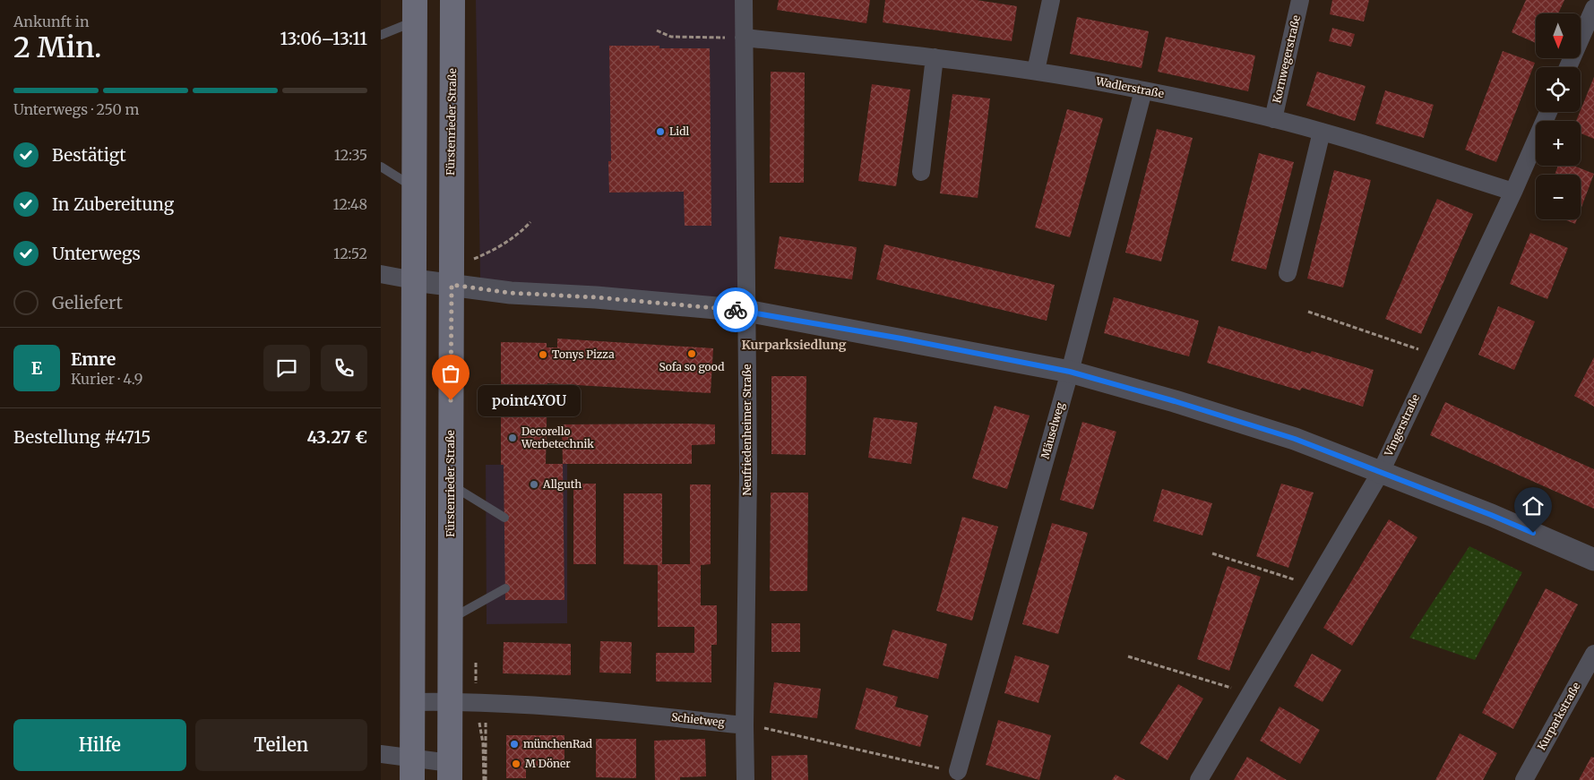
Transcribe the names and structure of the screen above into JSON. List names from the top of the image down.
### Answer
{
  "streets": {
    "main road": ["Fürstenrieder Straße"],
    "street": [
      "Kornwegerstraße",
      "Wadlerstraße",
      "Vingerstraße",
      "Neufriedenheimer Straße",
      "Mäuselweg",
      "Kurparkstraße",
      "Schietweg"
    ]
  },
  "crossings": [
    ["Kornwegerstraße", "Wadlerstraße"],
    ["Wadlerstraße", "Vingerstraße"],
    ["Wadlerstraße", "Neufriedenheimer Straße"],
    ["Wadlerstraße", "Mäuselweg"],
    ["Fürstenrieder Straße", "Schietweg"],
    ["Neufriedenheimer Straße", "Schietweg"]
  ],
  "districts": ["Kurparksiedlung"],
  "places": [
    "Lidl",
    "Sofa so good",
    "Tonys Pizza",
    "point4YOU",
    "Decorello Werbetechnik",
    "Allguth",
    "münchenRad",
    "M Döner"
  ],
  "north": "bottom",
  "page": {
    "heading": ["2 Min.", "Ankunft in", "13:06–13:11"],
    "panel": [
      "Emre",
      "Kurier · 4.9",
      "Bestellung #4715",
      "43.27 €"
    ],
    "map_buttons": ["+", "−"],
    "bar": "Unterwegs · 250 m",
    "list": [
      ["Bestätigt", "12:35"],
      ["In Zubereitung", "12:48"],
      ["Unterwegs", "12:52"],
      "Geliefert"
    ],
    "round": "E",
    "bubble": "point4YOU",
    "buttons": ["Hilfe", "Teilen"]
  }
}
